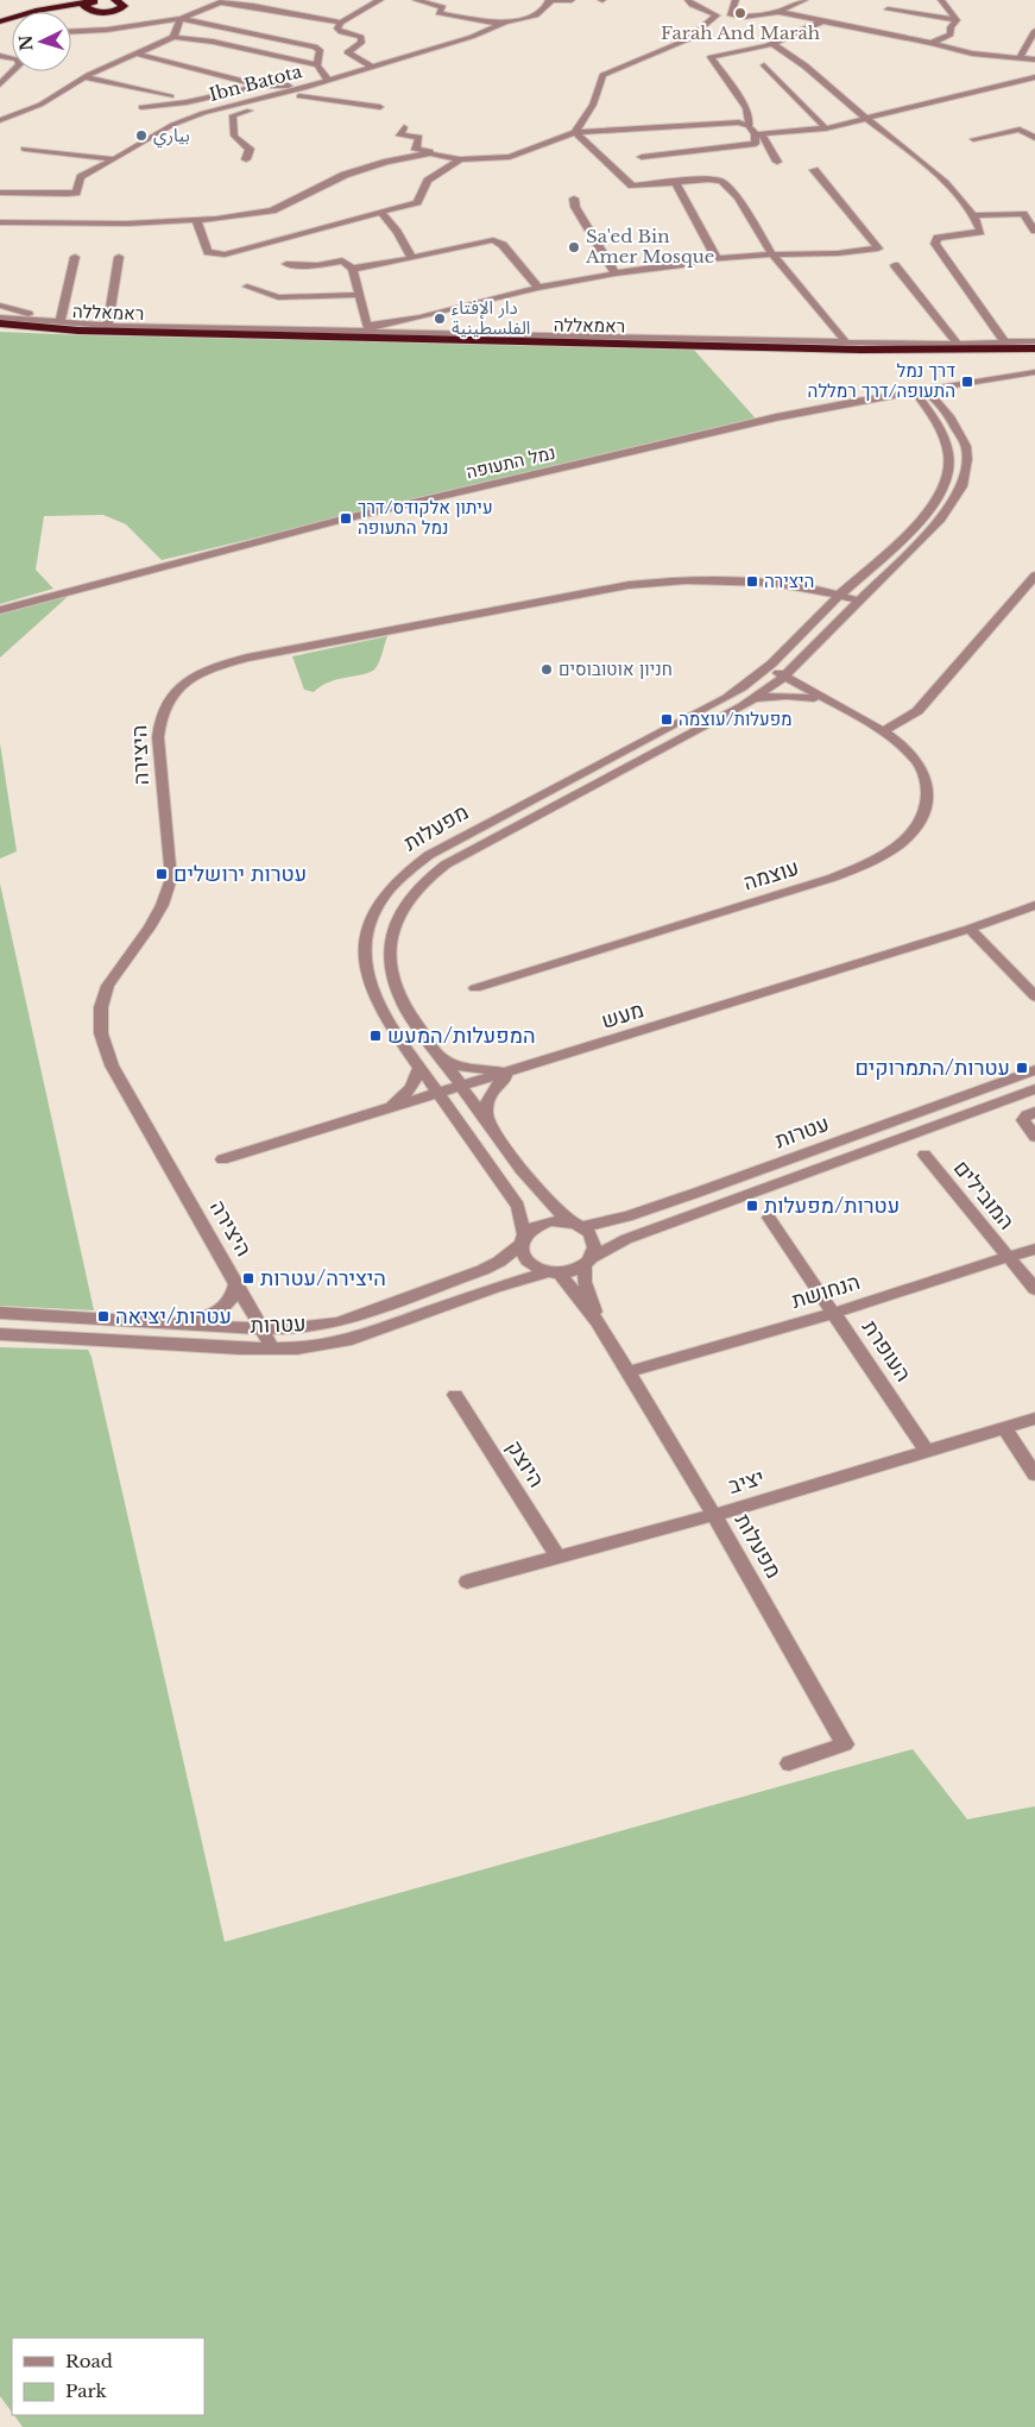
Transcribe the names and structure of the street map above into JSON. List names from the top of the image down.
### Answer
{
  "streets": {
    "highway": ["ראמאללה"],
    "street": [
      "Ibn Batota",
      "נמל התעופה",
      "היצירה",
      "מפעלות",
      "עוצמה",
      "מעש",
      "עטרות",
      "המובילים",
      "הנחושת",
      "העופרת",
      "היוצק",
      "יציב"
    ]
  },
  "crossings": [
    ["נמל התעופה", "מפעלות"],
    ["היצירה", "מפעלות"],
    ["היצירה", "עטרות"],
    ["מפעלות", "עוצמה"],
    ["מפעלות", "מעש"],
    ["מפעלות", "עטרות"],
    ["מפעלות", "הנחושת"],
    ["מפעלות", "יציב"],
    ["המובילים", "הנחושת"],
    ["הנחושת", "העופרת"],
    ["העופרת", "יציב"],
    ["היוצק", "יציב"]
  ],
  "places": {
    "other": [
      "Farah And Marah",
      "بياري",
      "Sa'ed Bin Amer Mosque",
      "دار الإفتاء الفلسطينية",
      "חניון אוטובוסים"
    ],
    "transit": [
      "דרך נמל התעופה/דרך רמללה",
      "עיתון אלקודס/דרך נמל התעופה",
      "היצירה",
      "מפעלות/עוצמה",
      "עטרות ירושלים",
      "המפעלות/המעש",
      "עטרות/התמרוקים",
      "עטרות/מפעלות",
      "היצירה/עטרות",
      "עטרות/יציאה"
    ]
  },
  "legend": ["Road", "Park"],
  "north": "left"
}
